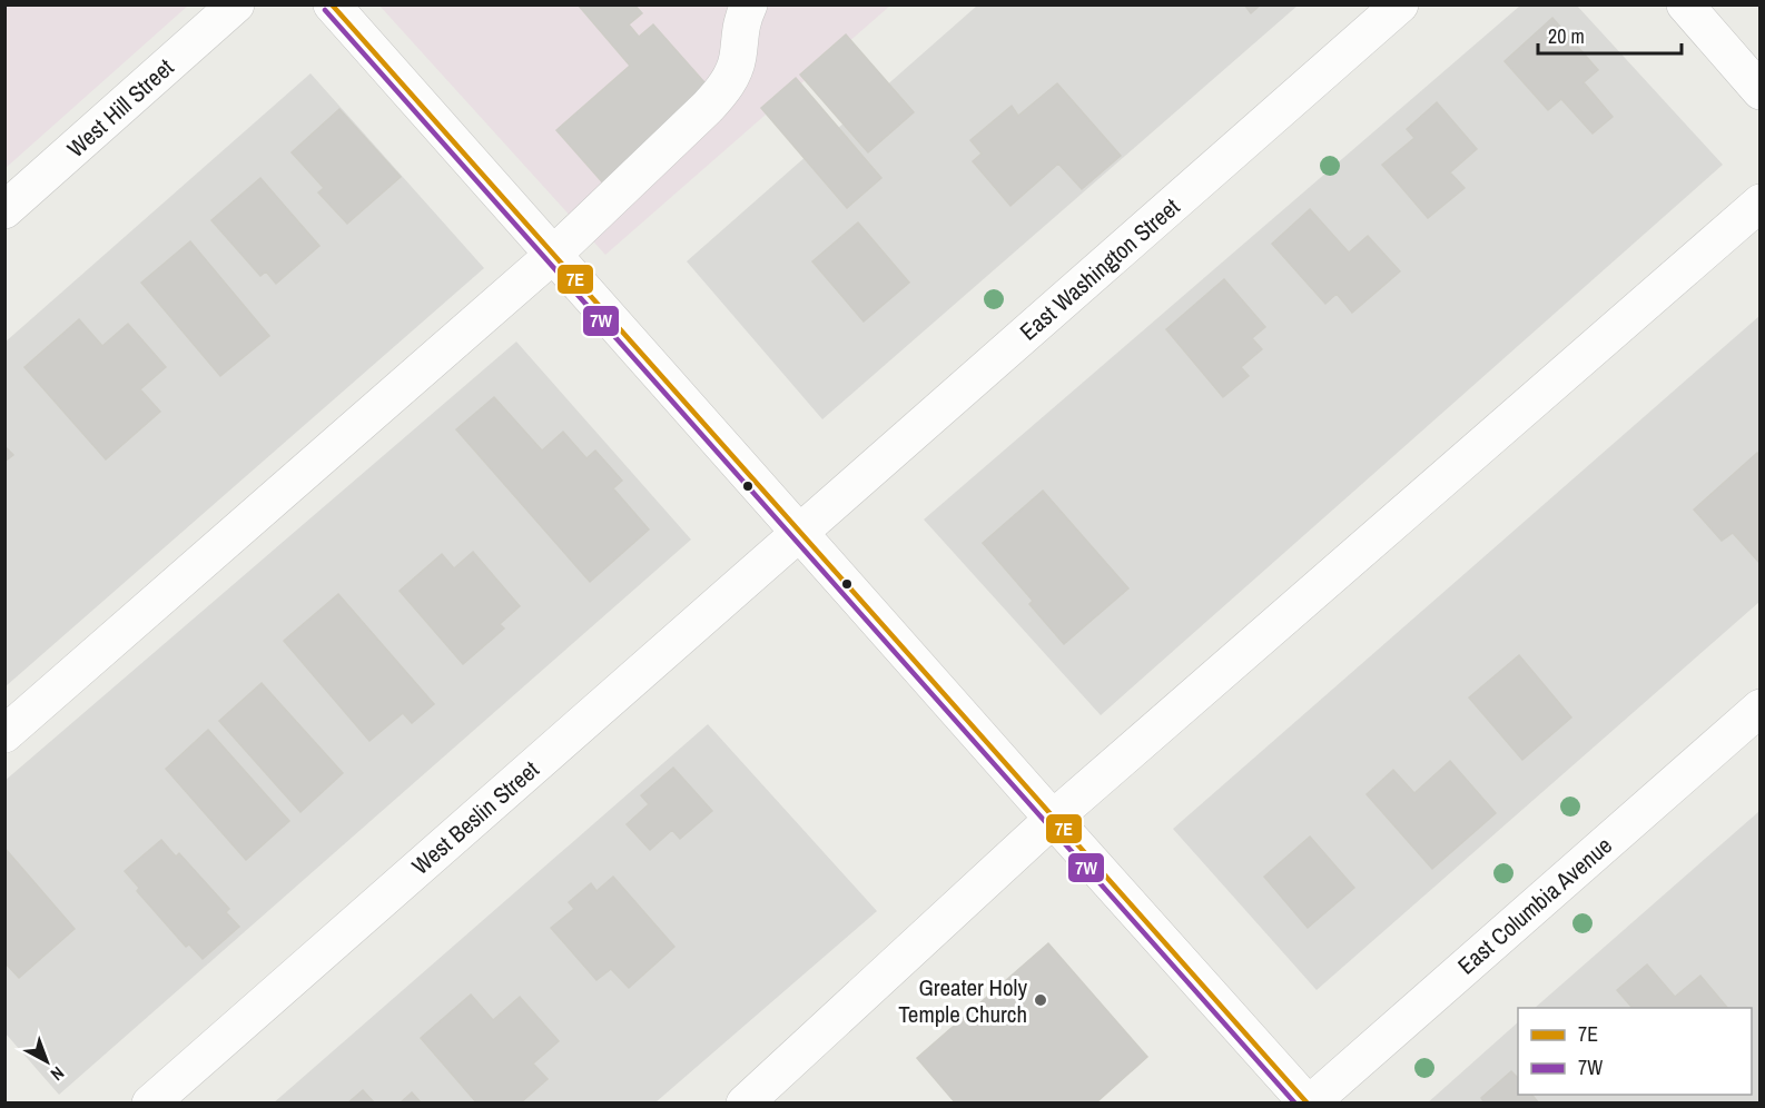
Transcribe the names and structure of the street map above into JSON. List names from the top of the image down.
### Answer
{
  "streets": {
    "street": [
      "West Hill Street",
      "East Washington Street",
      "West Beslin Street",
      "East Columbia Avenue"
    ]
  },
  "crossings": [
    ["East Washington Street", "West Beslin Street"]
  ],
  "places": ["Greater Holy Temple Church"],
  "lines": ["transit line 7E", "transit line 7W"],
  "legend": ["7E", "7W"],
  "scale_bar": "20 m",
  "north": "bottom right"
}
